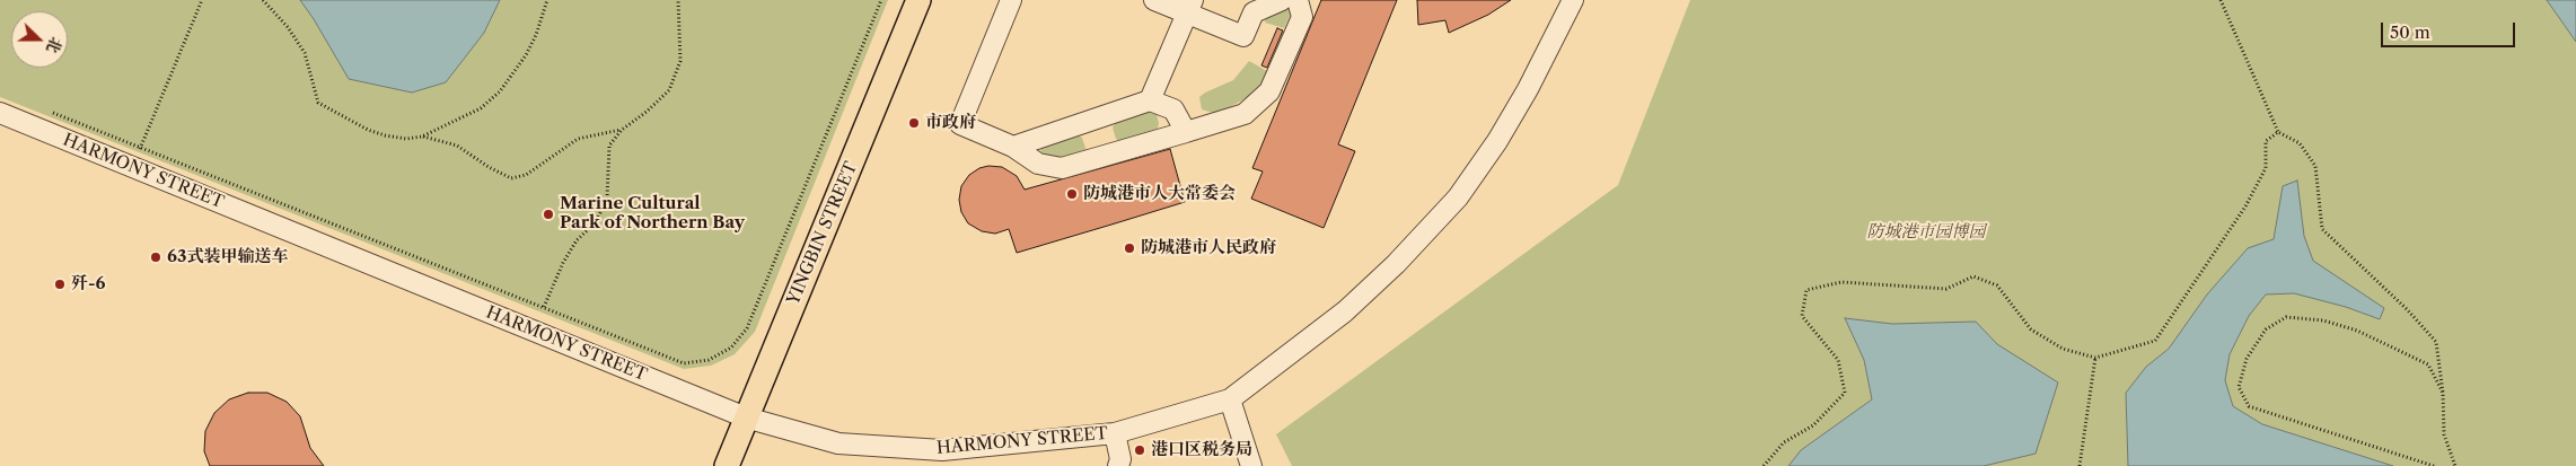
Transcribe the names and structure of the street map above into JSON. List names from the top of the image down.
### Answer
{
  "streets": {
    "main road": ["YINGBIN STREET"],
    "street": ["HARMONY STREET"]
  },
  "crossings": [
    ["HARMONY STREET", "YINGBIN STREET"]
  ],
  "parks": ["防城港市园博园"],
  "places": [
    "市政府",
    "防城港市人大常委会",
    "Marine Cultural Park of Northern Bay",
    "防城港市人民政府",
    "63式装甲输送车",
    "歼-6",
    "港口区税务局"
  ],
  "scale_bar": "50 m",
  "north": "right"
}
